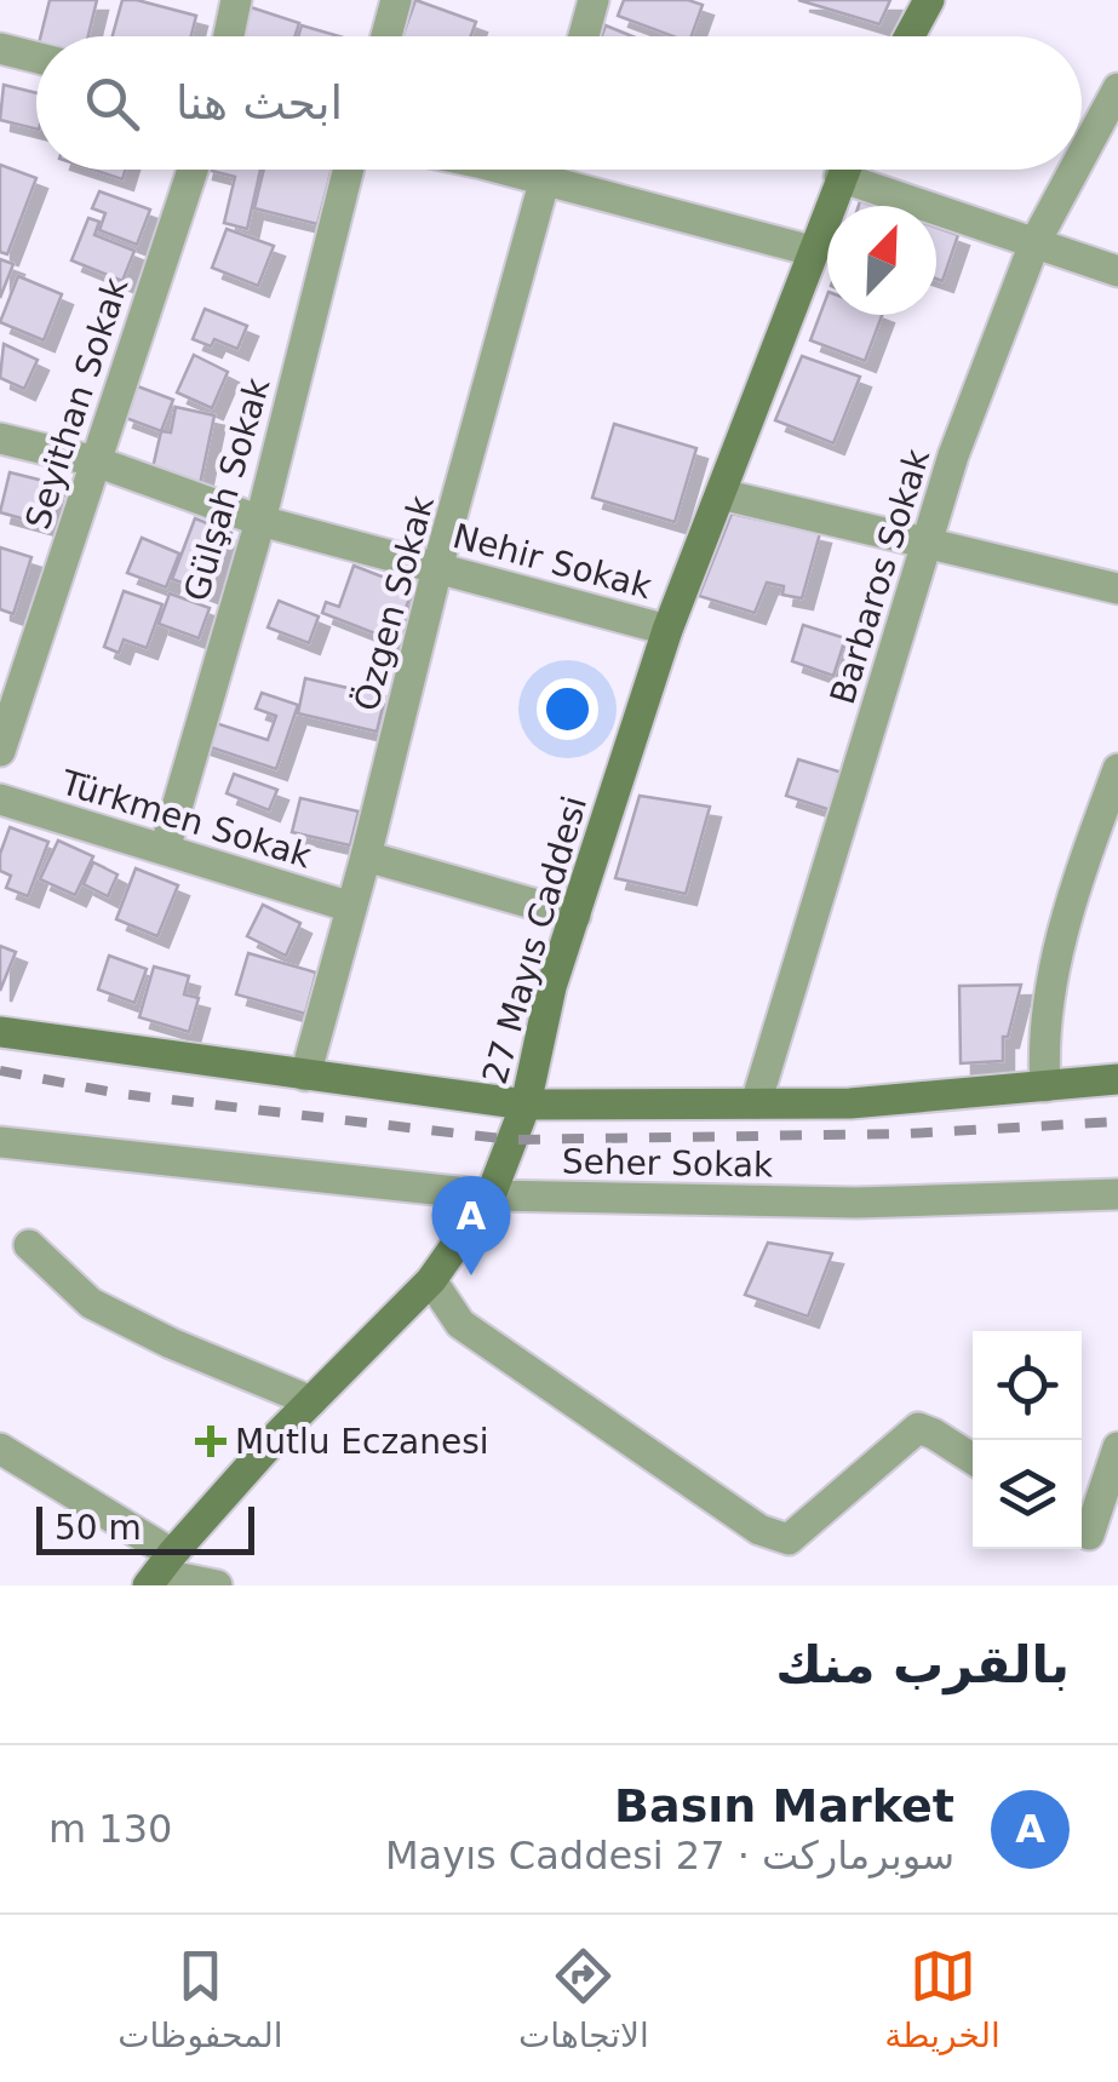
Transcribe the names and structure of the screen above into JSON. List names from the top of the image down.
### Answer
{
  "streets": {
    "street": [
      "Seyithan Sokak",
      "Gülşah Sokak",
      "Nehir Sokak",
      "Barbaros Sokak",
      "Özgen Sokak",
      "Türkmen Sokak",
      "27 Mayıs Caddesi",
      "Seher Sokak"
    ]
  },
  "crossings": [
    ["Seyithan Sokak", "Nehir Sokak"],
    ["Gülşah Sokak", "Nehir Sokak"],
    ["Gülşah Sokak", "Türkmen Sokak"],
    ["Nehir Sokak", "Özgen Sokak"],
    ["Nehir Sokak", "27 Mayıs Caddesi"],
    ["Özgen Sokak", "Türkmen Sokak"],
    ["27 Mayıs Caddesi", "Seher Sokak"]
  ],
  "places": {
    "health": ["Mutlu Eczanesi"]
  },
  "scale_bar": "50 m",
  "north": "top right",
  "page": {
    "search": "ابحث هنا",
    "pins": "A",
    "scale": "50 m",
    "heading": "بالقرب منك",
    "list": [
      {
        "mark": "A",
        "name": "Basın Market",
        "note": "سوبرماركت · 27 Mayıs Caddesi",
        "value": "130 m"
      }
    ],
    "nav": ["الخريطة", "الاتجاهات", "المحفوظات"]
  }
}
